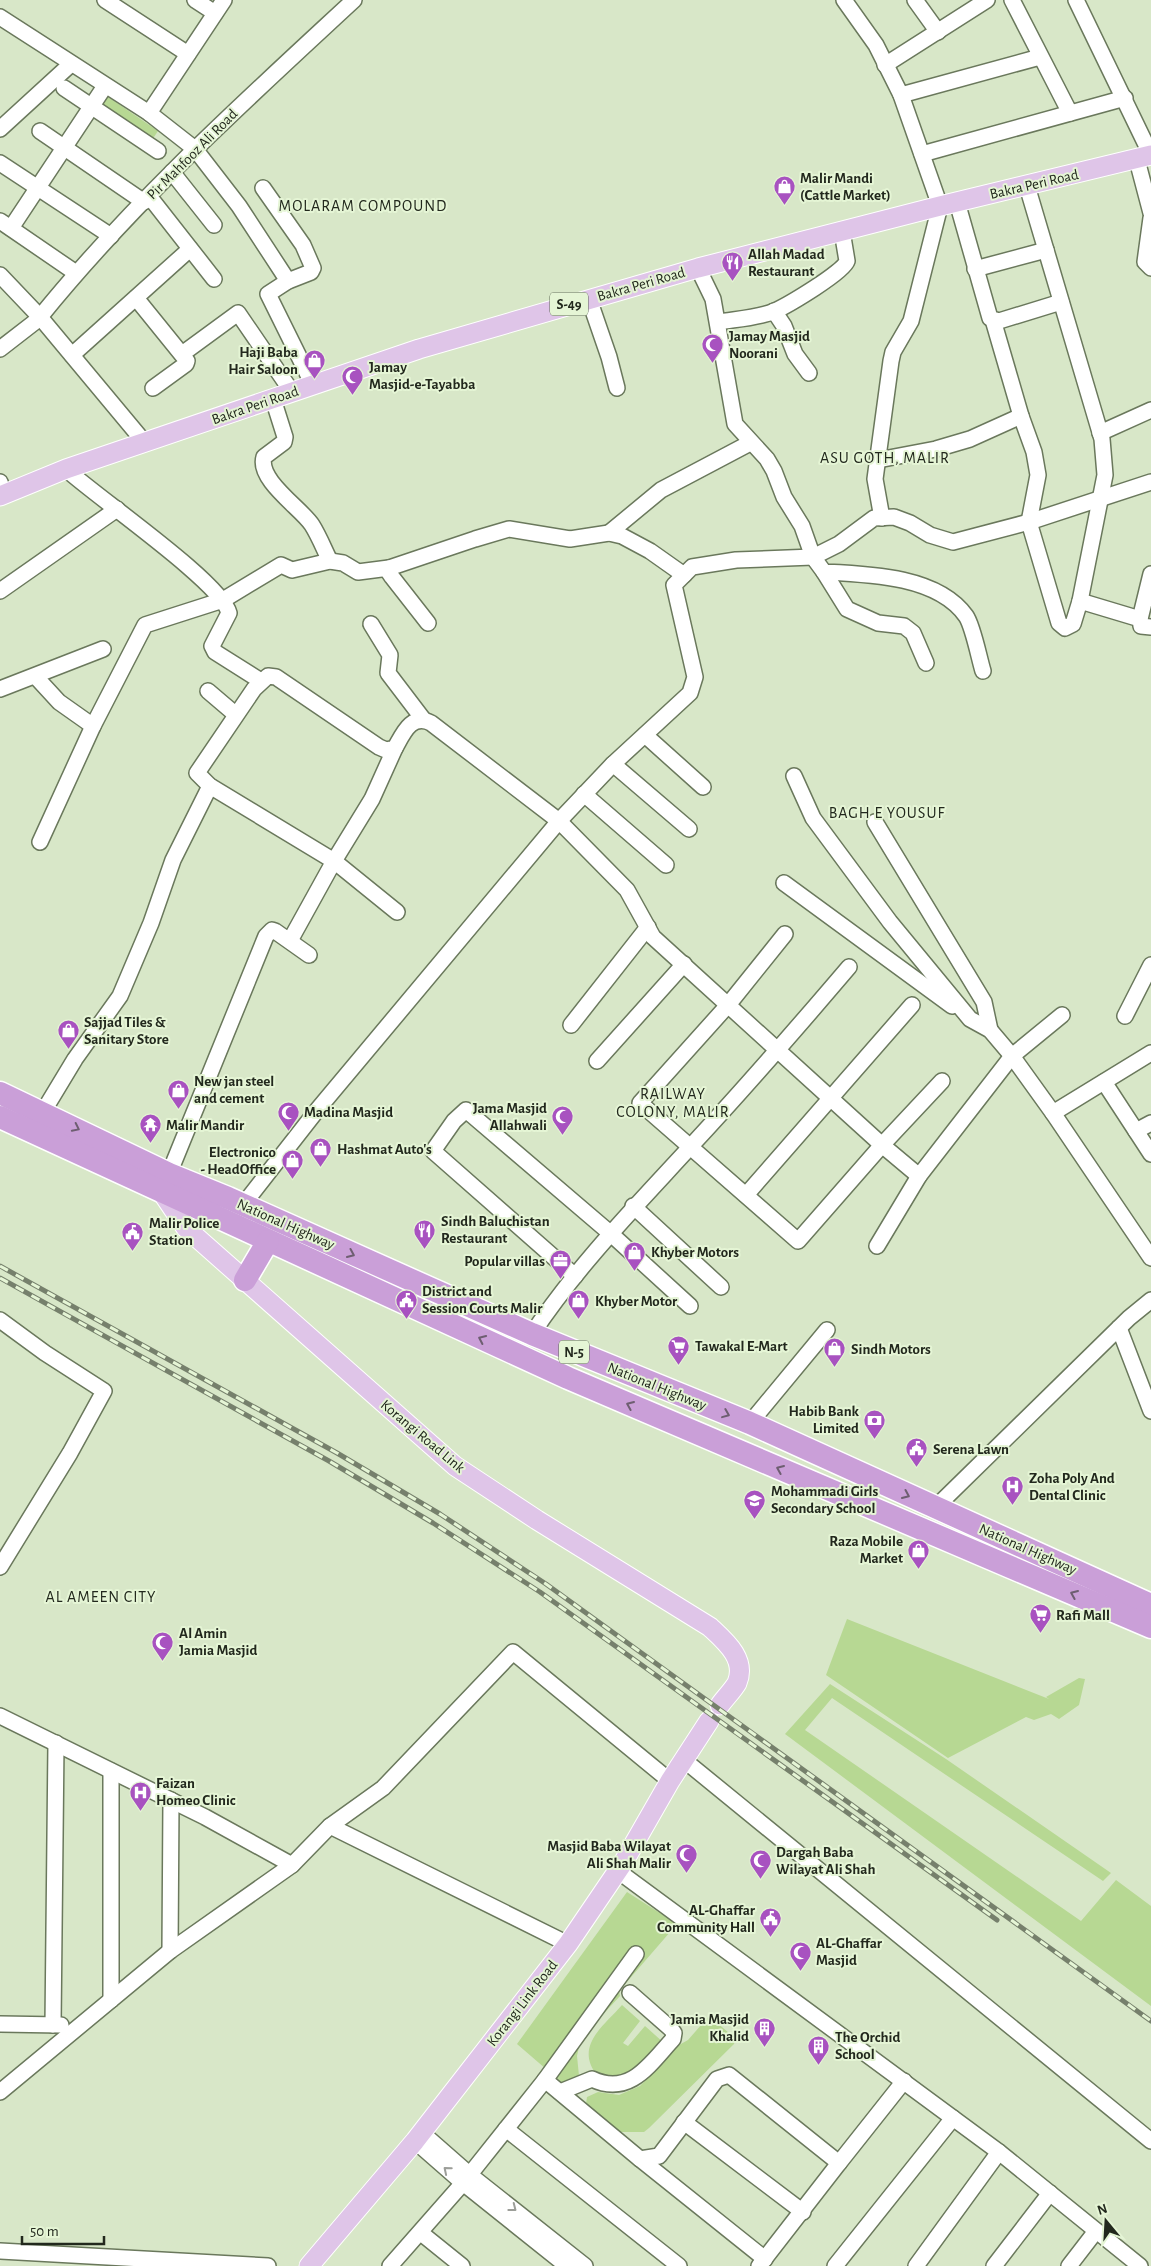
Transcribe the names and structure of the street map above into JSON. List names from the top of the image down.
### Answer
{
  "streets": {
    "highway": ["National Highway", "N-5"],
    "main road": [
      "Bakra Peri Road",
      "S-49",
      "Korangi Road Link",
      "Korangi Link Road"
    ],
    "street": ["Pir Mahfooz Ali Road"]
  },
  "crossings": [
    ["National Highway", "Korangi Road Link"]
  ],
  "districts": [
    "MOLARAM COMPOUND",
    "ASU GOTH, MALIR",
    "BAGH E YOUSUF",
    "RAILWAY COLONY, MALIR",
    "AL AMEEN CITY"
  ],
  "places": {
    "shop": [
      "Malir Mandi (Cattle Market)",
      "Haji Baba Hair Saloon",
      "Sajjad Tiles & Sanitary Store",
      "New jan steel and cement",
      "Hashmat Auto's",
      "Electronico - HeadOffice",
      "Khyber Motors",
      "Khyber Motor",
      "Sindh Motors",
      "Raza Mobile Market"
    ],
    "restaurant": ["Allah Madad Restaurant", "Sindh Baluchistan Restaurant"],
    "mosque": [
      "Jamay Masjid Noorani",
      "Jamay Masjid-e-Tayabba",
      "Madina Masjid",
      "Jama Masjid Allahwali",
      "Al Amin Jamia Masjid",
      "Masjid Baba Wilayat Ali Shah Malir",
      "Dargah Baba Wilayat Ali Shah",
      "AL-Ghaffar Masjid"
    ],
    "temple": ["Malir Mandir"],
    "public building": [
      "Malir Police Station",
      "District and Session Courts Malir",
      "Serena Lawn",
      "AL-Ghaffar Community Hall"
    ],
    "office": ["Popular villas"],
    "supermarket": ["Tawakal E-Mart", "Rafi Mall"],
    "bank": ["Habib Bank Limited"],
    "hospital": ["Zoha Poly And Dental Clinic", "Faizan Homeo Clinic"],
    "school or university": ["Mohammadi Girls Secondary School"],
    "building": ["Jamia Masjid Khalid", "The Orchid School"]
  },
  "scale_bar": "50 m",
  "north": "top"
}
